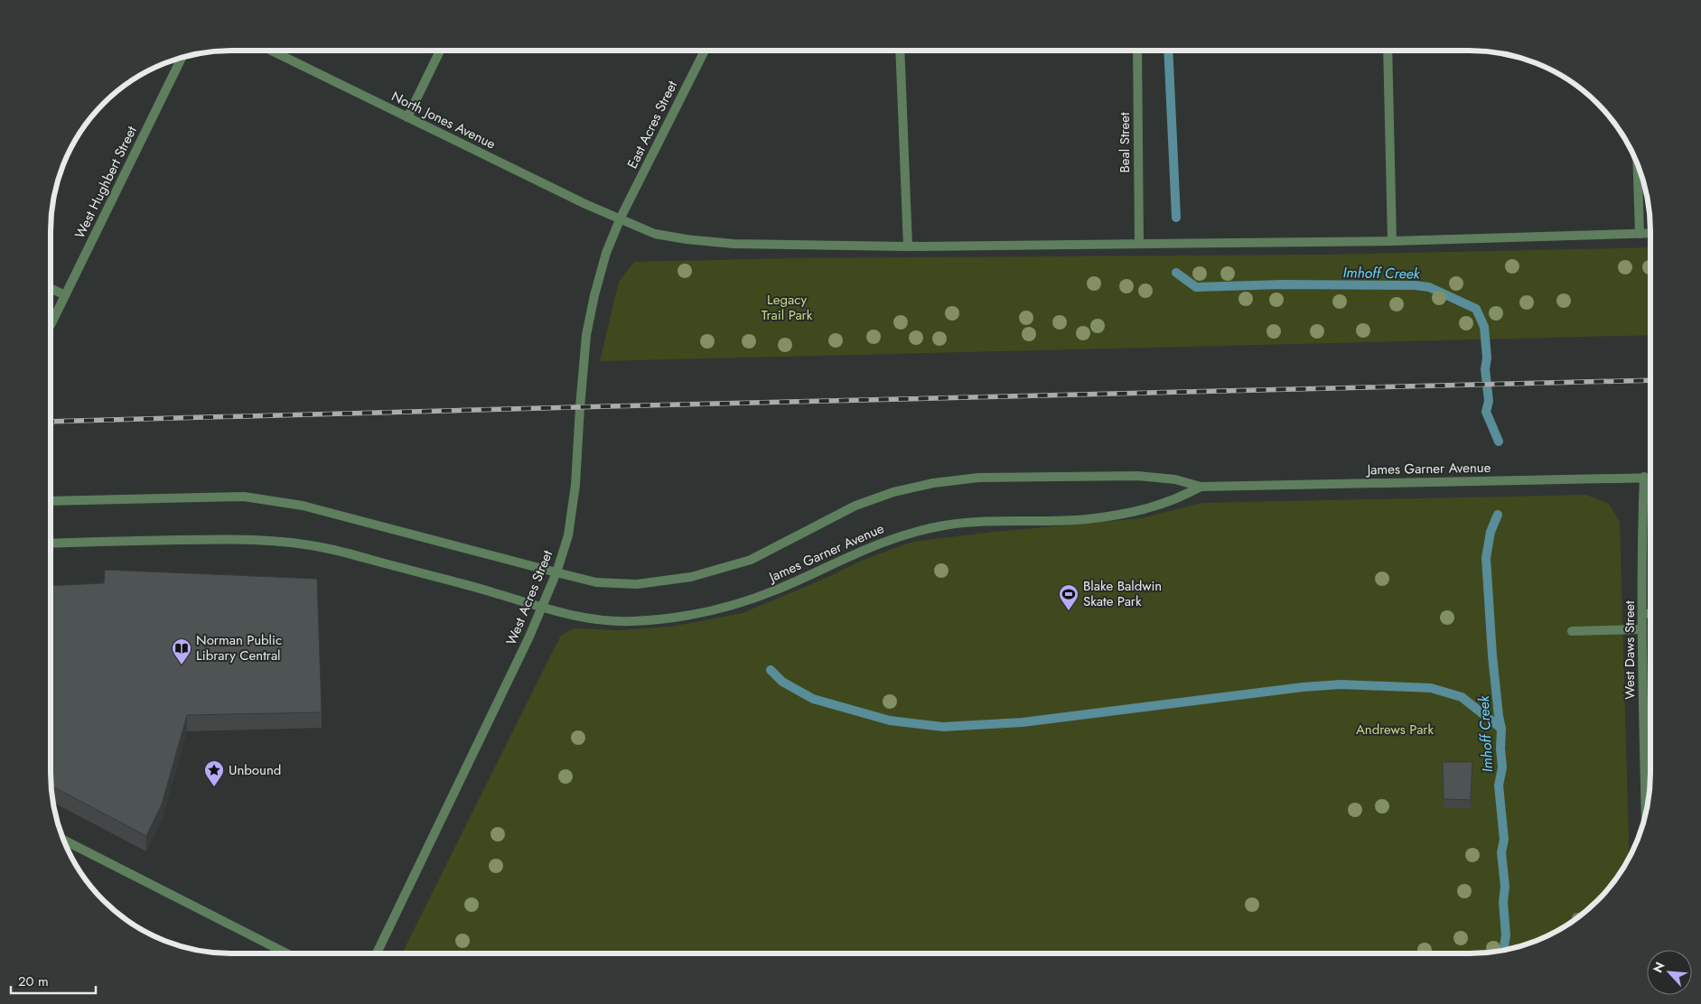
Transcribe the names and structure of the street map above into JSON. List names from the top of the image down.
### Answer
{
  "streets": {
    "street": [
      "North Jones Avenue",
      "East Acres Street",
      "Beal Street",
      "West Hughbert Street",
      "James Garner Avenue",
      "West Acres Street",
      "West Daws Street"
    ]
  },
  "crossings": [
    ["North Jones Avenue", "East Acres Street"],
    ["North Jones Avenue", "Beal Street"],
    ["North Jones Avenue", "West Acres Street"],
    ["East Acres Street", "West Acres Street"],
    ["James Garner Avenue", "West Acres Street"],
    ["James Garner Avenue", "West Daws Street"]
  ],
  "water": ["Imhoff Creek"],
  "parks": ["Legacy Trail Park", "Andrews Park"],
  "places": {
    "sports": ["Blake Baldwin Skate Park"],
    "library": ["Norman Public Library Central"],
    "place": ["Unbound"]
  },
  "scale_bar": "20 m",
  "north": "top left"
}
